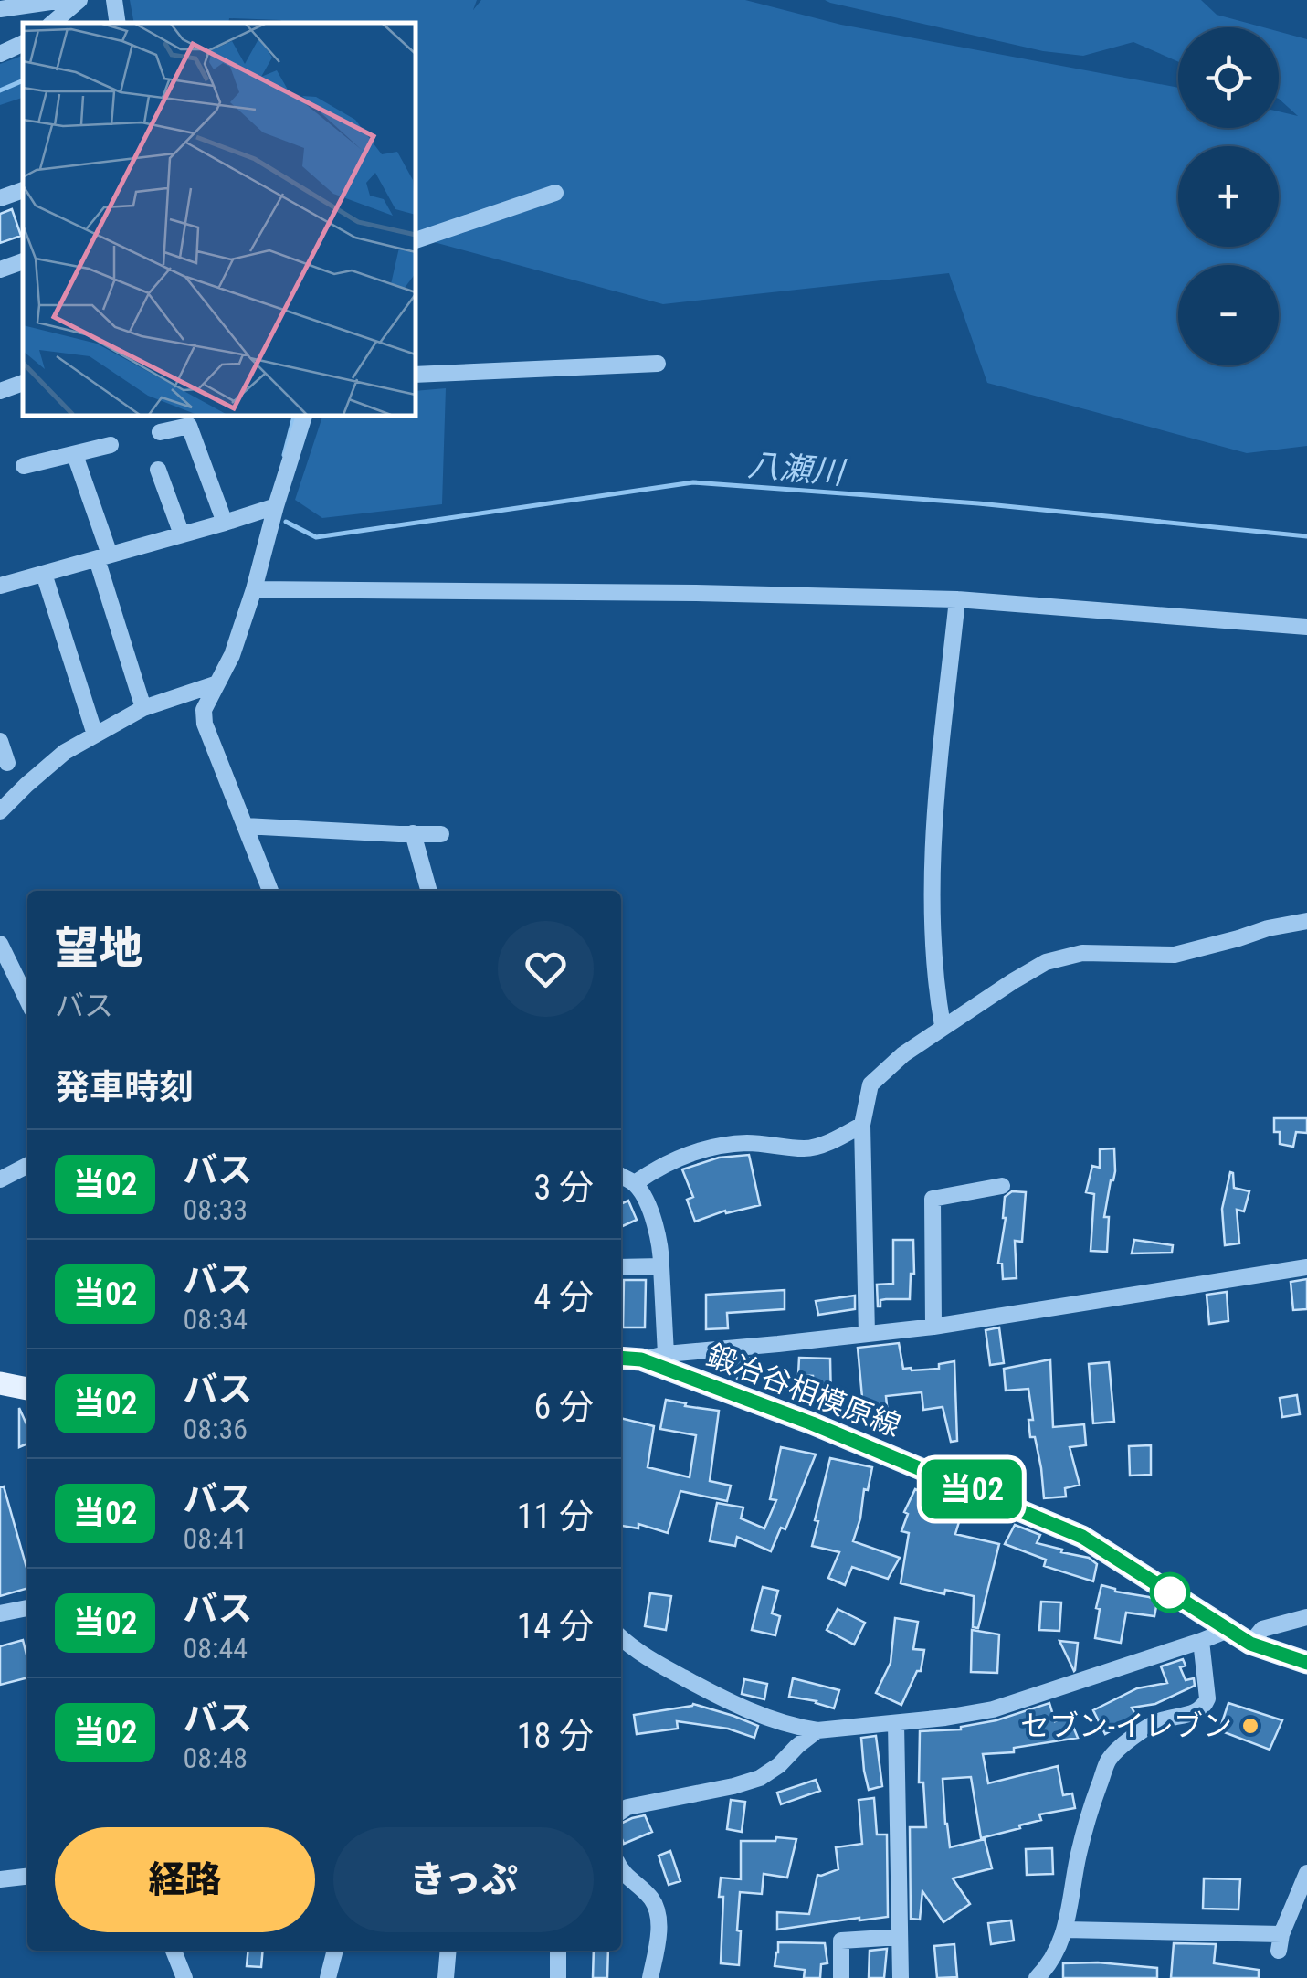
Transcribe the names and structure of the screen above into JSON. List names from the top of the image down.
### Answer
{
  "streets": {
    "main road": ["鍛冶谷相模原線"]
  },
  "water": ["八瀬川"],
  "places": ["セブン-イレブン"],
  "lines": ["bus line 当02"],
  "page": {
    "on_map": "当02",
    "map_buttons": ["+", "−"],
    "heading": [
      ["望地", "バス"],
      "発車時刻"
    ],
    "list": [
      {
        "mark": "当02",
        "name": "バス",
        "note": "08:33",
        "value": "3 分"
      },
      {
        "mark": "当02",
        "name": "バス",
        "note": "08:34",
        "value": "4 分"
      },
      {
        "mark": "当02",
        "name": "バス",
        "note": "08:36",
        "value": "6 分"
      },
      {
        "mark": "当02",
        "name": "バス",
        "note": "08:41",
        "value": "11 分"
      },
      {
        "mark": "当02",
        "name": "バス",
        "note": "08:44",
        "value": "14 分"
      },
      {
        "mark": "当02",
        "name": "バス",
        "note": "08:48",
        "value": "18 分"
      }
    ],
    "buttons": ["経路", "きっぷ"]
  }
}
